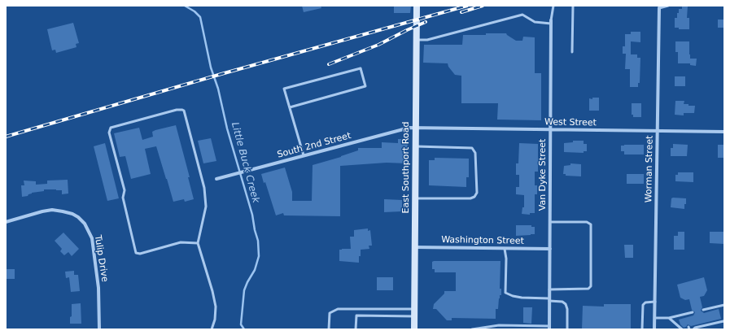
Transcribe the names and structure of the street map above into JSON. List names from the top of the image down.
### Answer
{
  "streets": {
    "main road": ["East Southport Road"],
    "street": [
      "West Street",
      "South 2nd Street",
      "Worman Street",
      "Van Dyke Street",
      "Washington Street",
      "Tulip Drive"
    ]
  },
  "crossings": [
    ["West Street", "South 2nd Street"],
    ["West Street", "East Southport Road"],
    ["West Street", "Worman Street"],
    ["West Street", "Van Dyke Street"],
    ["South 2nd Street", "East Southport Road"],
    ["East Southport Road", "Washington Street"],
    ["Van Dyke Street", "Washington Street"]
  ],
  "water": ["Little Buck Creek"]
}
